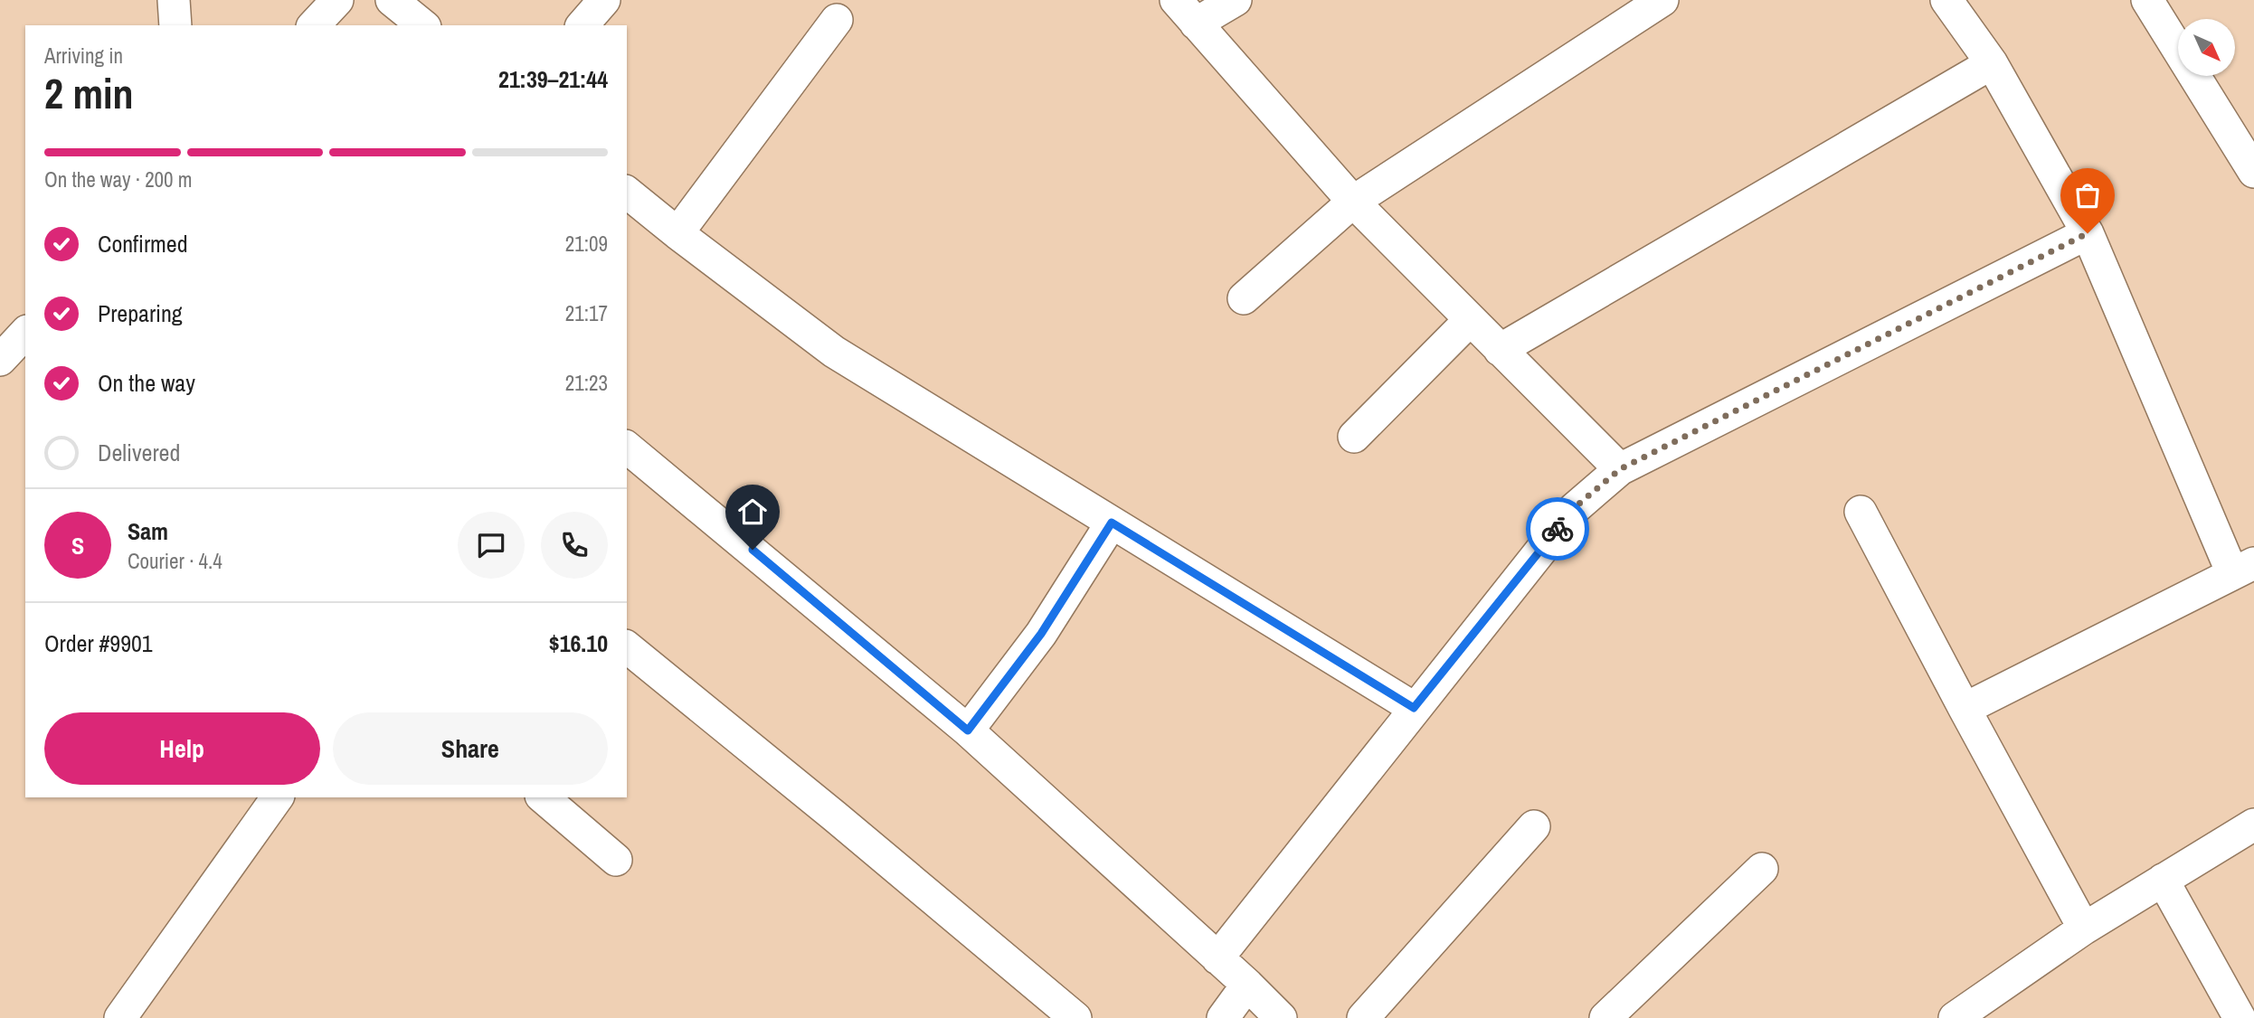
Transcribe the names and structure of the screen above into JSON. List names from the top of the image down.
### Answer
{
  "north": "bottom right",
  "page": {
    "heading": ["2 min", "Arriving in", "21:39–21:44"],
    "panel": [
      "Sam",
      "Courier · 4.4",
      "Order #9901",
      "$16.10"
    ],
    "bar": "On the way · 200 m",
    "list": [
      ["Confirmed", "21:09"],
      ["Preparing", "21:17"],
      ["On the way", "21:23"],
      "Delivered"
    ],
    "round": "S",
    "buttons": ["Help", "Share"]
  }
}
